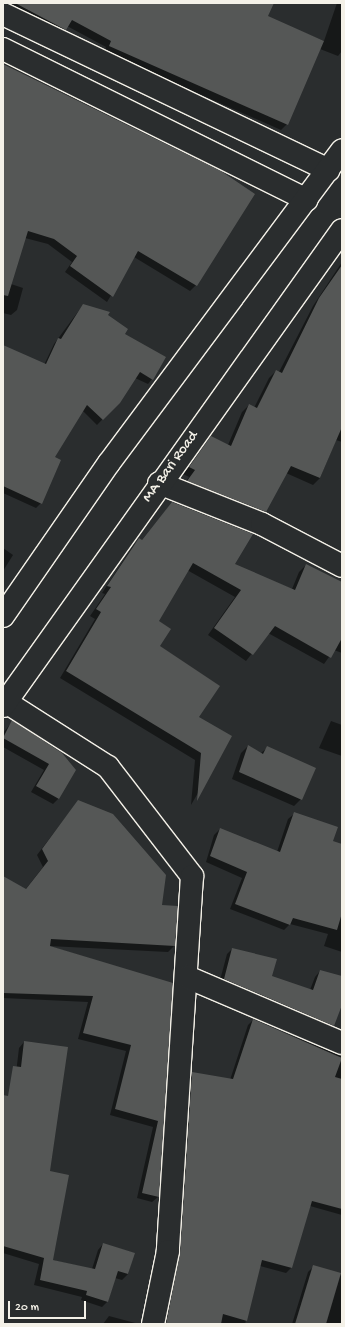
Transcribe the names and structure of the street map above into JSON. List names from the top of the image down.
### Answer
{
  "streets": {
    "street": ["MA Bari Road"]
  },
  "scale_bar": "20 m"
}
